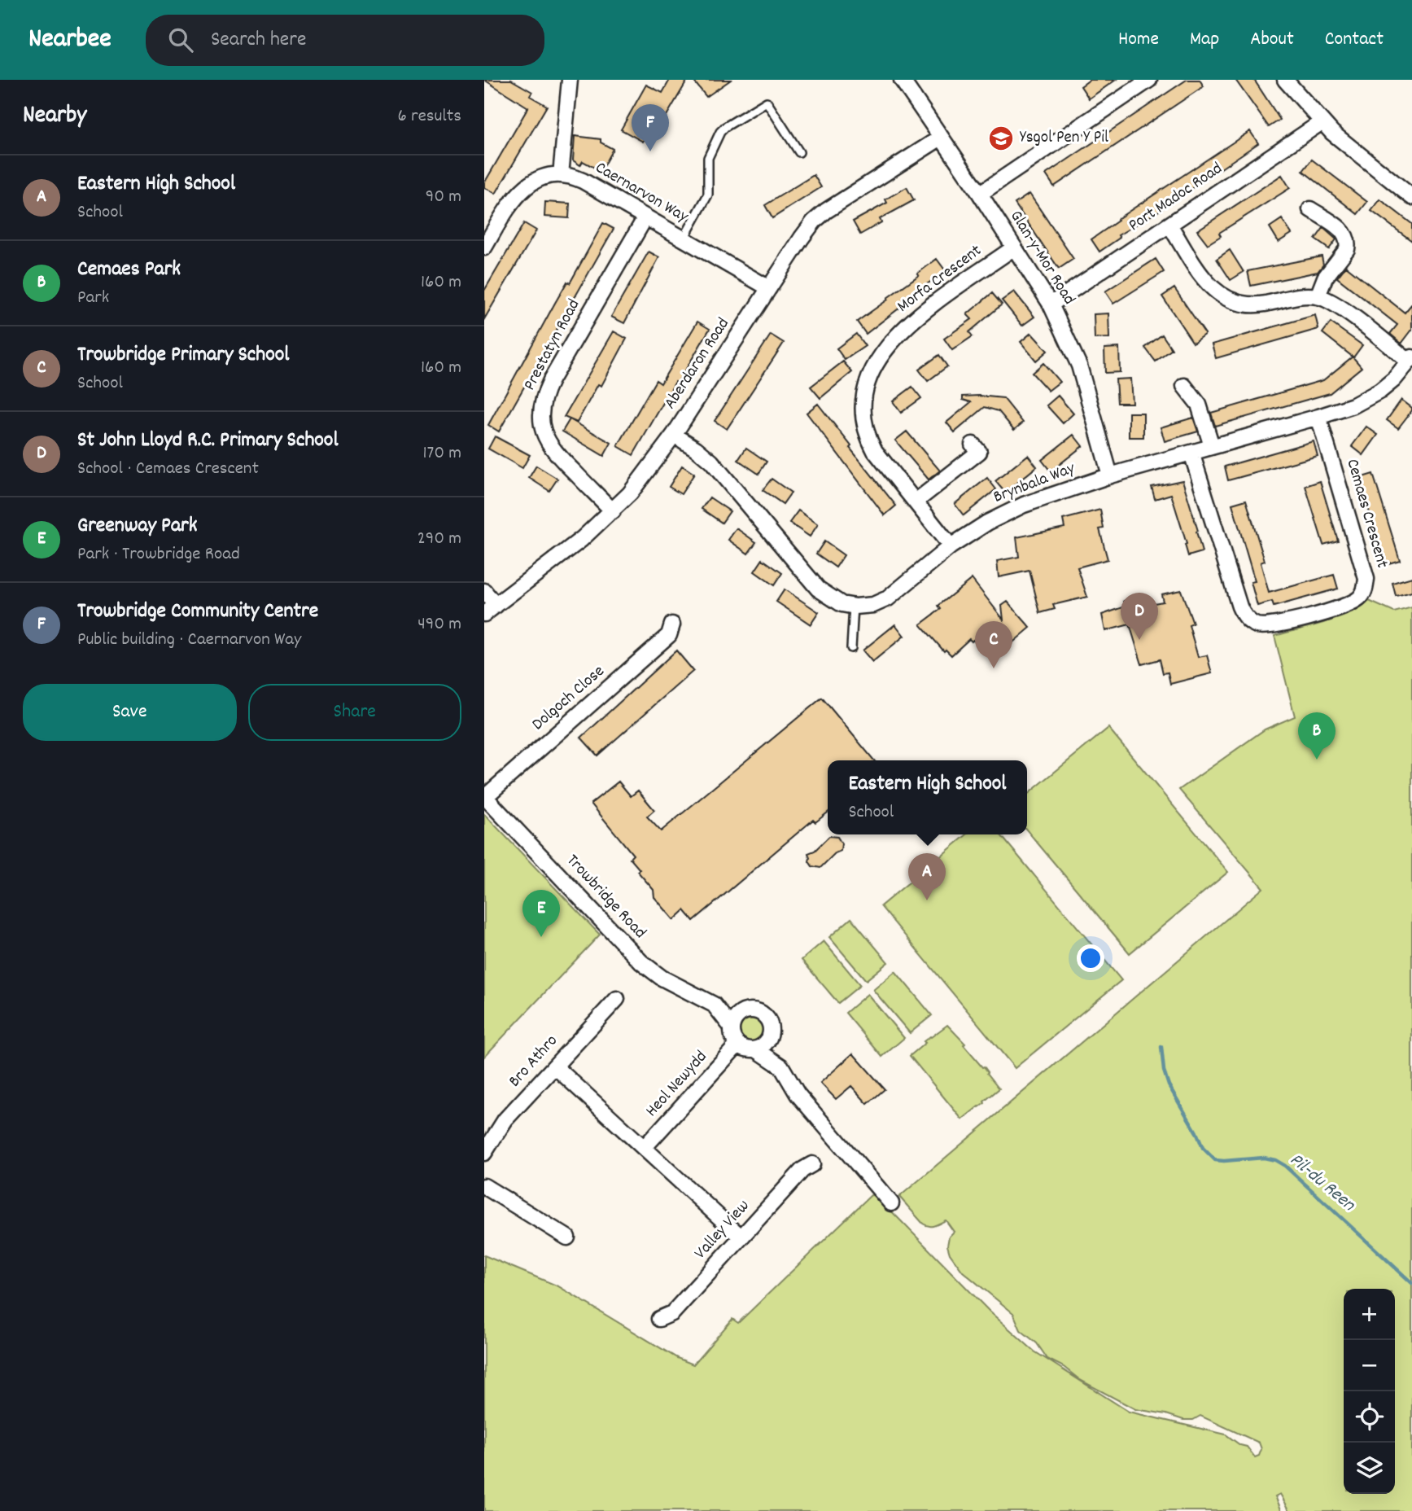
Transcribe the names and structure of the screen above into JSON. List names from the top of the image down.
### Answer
{
  "streets": {
    "street": [
      "Caernarvon Way",
      "Port Madoc Road",
      "Glan-y-Mor Road",
      "Morfa Crescent",
      "Prestatyn Road",
      "Aberdaron Road",
      "Brynbala Way",
      "Cemaes Crescent",
      "Dolgoch Close",
      "Trowbridge Road",
      "Bro Athro",
      "Heol Newydd",
      "Valley View"
    ]
  },
  "crossings": [
    ["Caernarvon Way", "Prestatyn Road"],
    ["Caernarvon Way", "Aberdaron Road"],
    ["Port Madoc Road", "Glan-y-Mor Road"],
    ["Glan-y-Mor Road", "Morfa Crescent"],
    ["Glan-y-Mor Road", "Aberdaron Road"],
    ["Glan-y-Mor Road", "Brynbala Way"],
    ["Morfa Crescent", "Brynbala Way"],
    ["Prestatyn Road", "Aberdaron Road"],
    ["Brynbala Way", "Cemaes Crescent"],
    ["Dolgoch Close", "Trowbridge Road"],
    ["Trowbridge Road", "Heol Newydd"]
  ],
  "water": ["Pil-du Reen"],
  "places": {
    "school or university": ["Ysgol Pen Y Pil"]
  },
  "page": {
    "header": "Nearbee",
    "search": "Search here",
    "nav": [
      "Home",
      "Map",
      "About",
      "Contact"
    ],
    "heading": ["Nearby", "6 results"],
    "pins": [
      "F",
      "D",
      "C",
      "B",
      "A",
      "E"
    ],
    "list": [
      {
        "mark": "A",
        "name": "Eastern High School",
        "note": "School",
        "value": "90 m"
      },
      {
        "mark": "B",
        "name": "Cemaes Park",
        "note": "Park",
        "value": "160 m"
      },
      {
        "mark": "C",
        "name": "Trowbridge Primary School",
        "note": "School",
        "value": "160 m"
      },
      {
        "mark": "D",
        "name": "St John Lloyd R.C. Primary School",
        "note": "School · Cemaes Crescent",
        "value": "170 m"
      },
      {
        "mark": "E",
        "name": "Greenway Park",
        "note": "Park · Trowbridge Road",
        "value": "290 m"
      },
      {
        "mark": "F",
        "name": "Trowbridge Community Centre",
        "note": "Public building · Caernarvon Way",
        "value": "490 m"
      }
    ],
    "buttons": ["Save", "Share"],
    "popup": ["Eastern High School", "School"],
    "map_buttons": ["+", "−"]
  }
}
